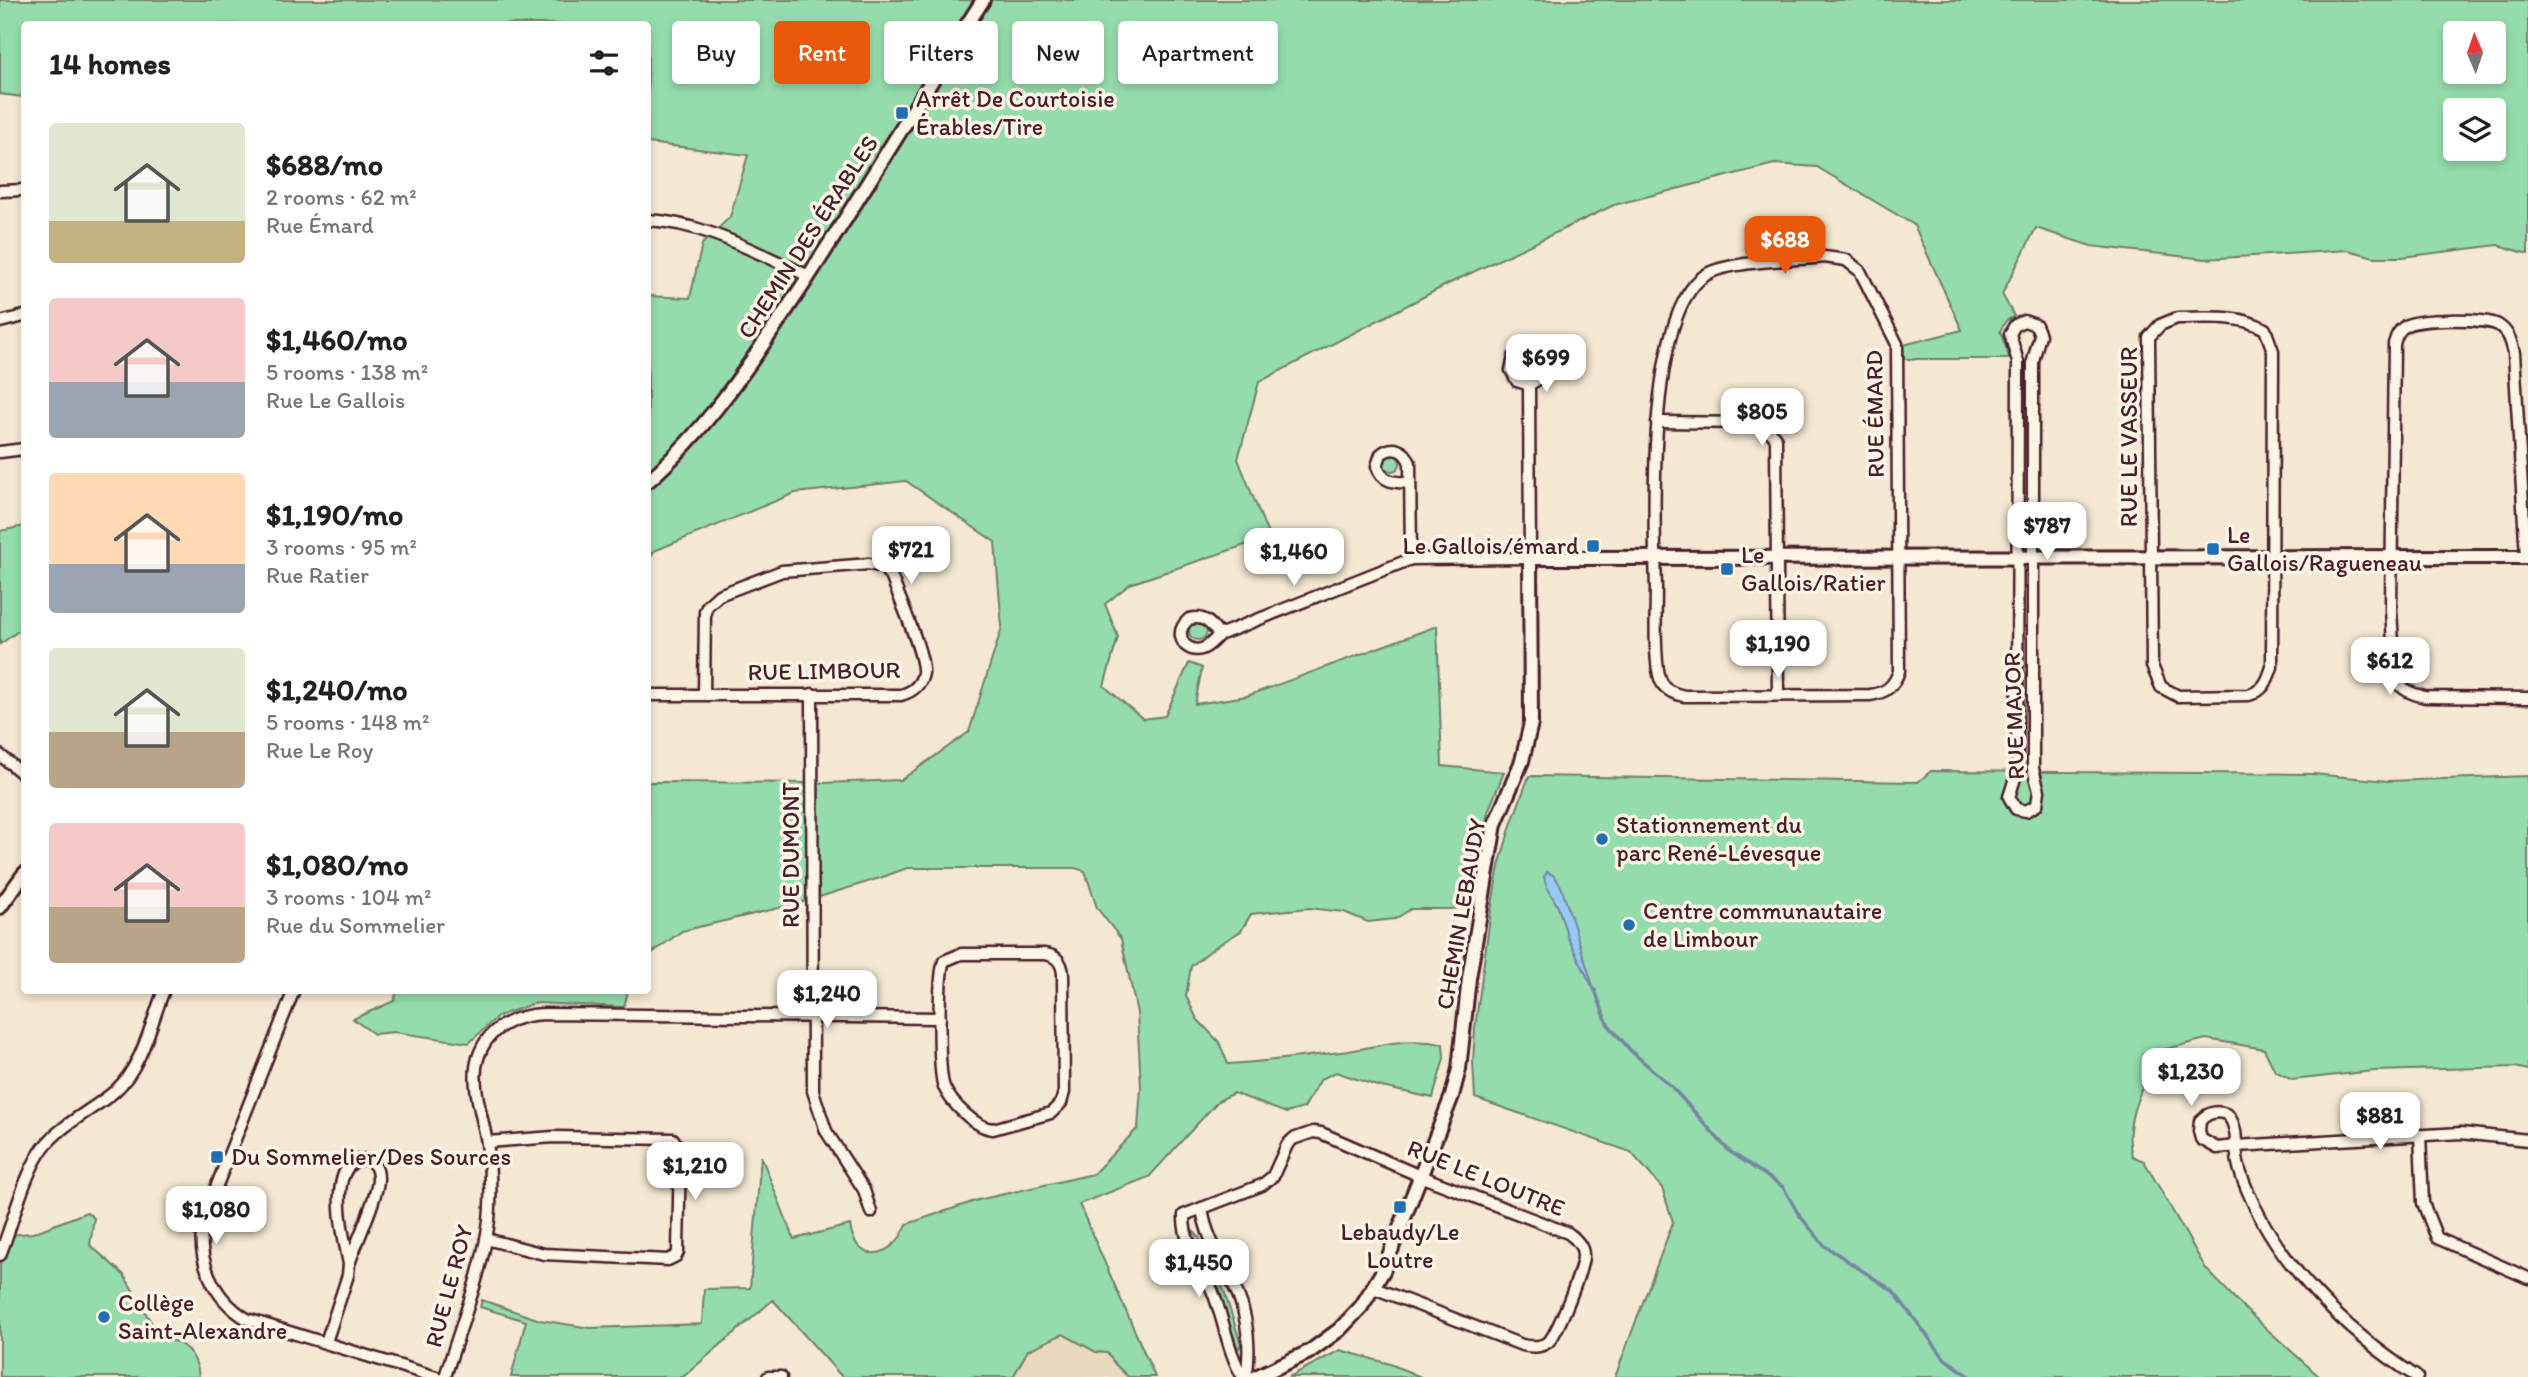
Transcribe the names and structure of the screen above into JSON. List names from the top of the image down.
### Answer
{
  "streets": {
    "street": [
      "CHEMIN DES ÉRABLES",
      "RUE ÉMARD",
      "RUE LE VASSEUR",
      "RUE LIMBOUR",
      "RUE MAJOR",
      "RUE DUMONT",
      "CHEMIN LEBAUDY",
      "RUE LE LOUTRE",
      "RUE LE ROY"
    ]
  },
  "crossings": [
    ["RUE LIMBOUR", "RUE DUMONT"],
    ["RUE DUMONT", "RUE LE ROY"],
    ["CHEMIN LEBAUDY", "RUE LE LOUTRE"]
  ],
  "places": {
    "transit": [
      "Arrêt De Courtoisie Érables/Tire",
      "Le Gallois/émard",
      "Le Gallois/Ragueneau",
      "Le Gallois/Ratier",
      "Du Sommelier/Des Sources",
      "Lebaudy/Le Loutre"
    ],
    "other": ["Stationnement du parc René-Lévesque", "Centre communautaire de Limbour", "Collège Saint-Alexandre"]
  },
  "north": "top",
  "page": {
    "chip": [
      "Buy",
      "Rent",
      "Filters",
      "New",
      "Apartment"
    ],
    "heading": "14 homes",
    "list": [
      {
        "name": "$688/mo",
        "note": "2 rooms · 62 m² · Rue Émard"
      },
      {
        "name": "$1,460/mo",
        "note": "5 rooms · 138 m² · Rue Le Gallois"
      },
      {
        "name": "$1,190/mo",
        "note": "3 rooms · 95 m² · Rue Ratier"
      },
      {
        "name": "$1,240/mo",
        "note": "5 rooms · 148 m² · Rue Le Roy"
      },
      {
        "name": "$1,080/mo",
        "note": "3 rooms · 104 m² · Rue du Sommelier"
      }
    ],
    "price": [
      "$688",
      "$699",
      "$805",
      "$787",
      "$721",
      "$1,460",
      "$1,190",
      "$612",
      "$1,240",
      "$1,230",
      "$881",
      "$1,210",
      "$1,080",
      "$1,450"
    ]
  }
}
